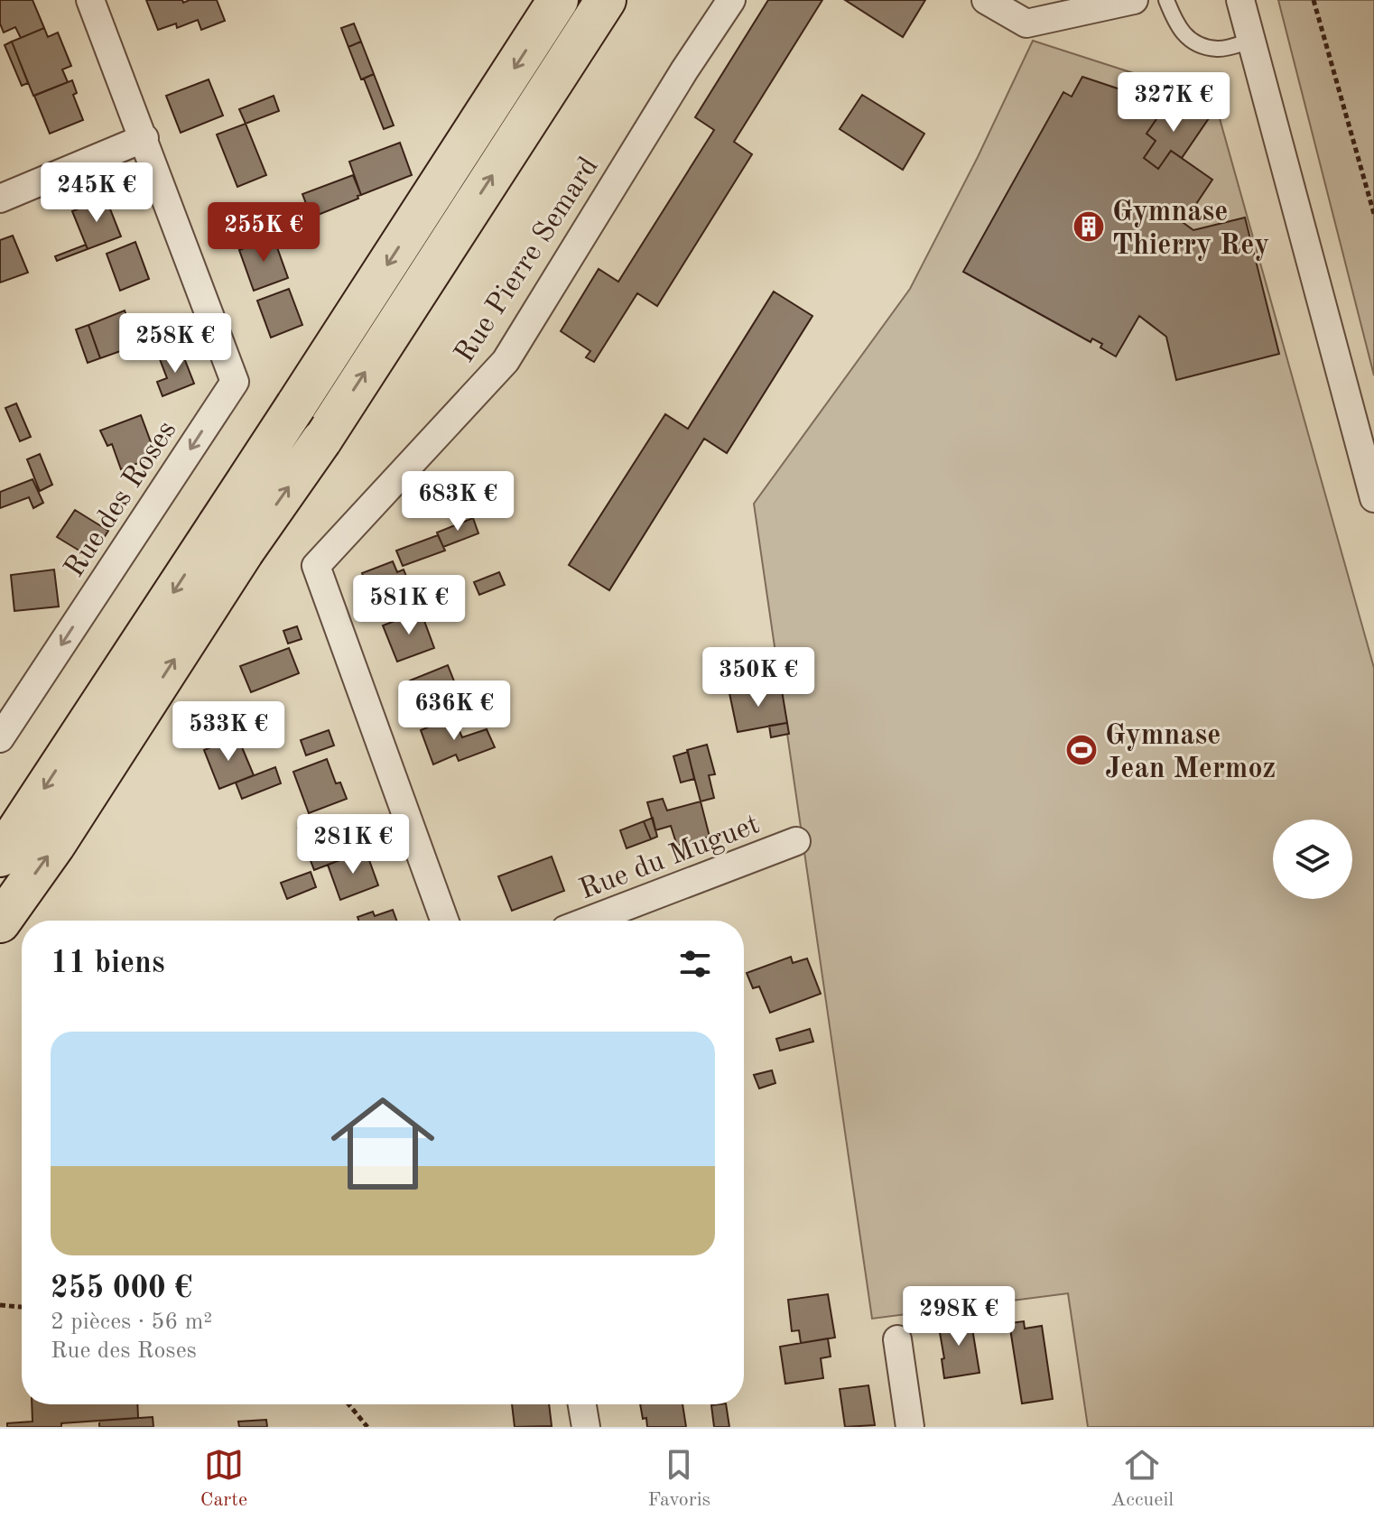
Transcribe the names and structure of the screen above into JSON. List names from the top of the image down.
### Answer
{
  "streets": {
    "street": ["Rue Pierre Semard", "Rue des Roses", "Rue du Muguet"]
  },
  "one_way": ["Rue des Roses"],
  "places": {
    "building": ["Gymnase Thierry Rey"],
    "sports": ["Gymnase Jean Mermoz"]
  },
  "page": {
    "price": [
      "327K €",
      "245K €",
      "255K €",
      "258K €",
      "683K €",
      "581K €",
      "350K €",
      "636K €",
      "533K €",
      "281K €",
      "298K €"
    ],
    "heading": "11 biens",
    "list": [
      {
        "name": "255 000 €",
        "note": "2 pièces · 56 m² · Rue des Roses"
      }
    ],
    "tabs": ["Carte", "Favoris", "Accueil"]
  }
}
